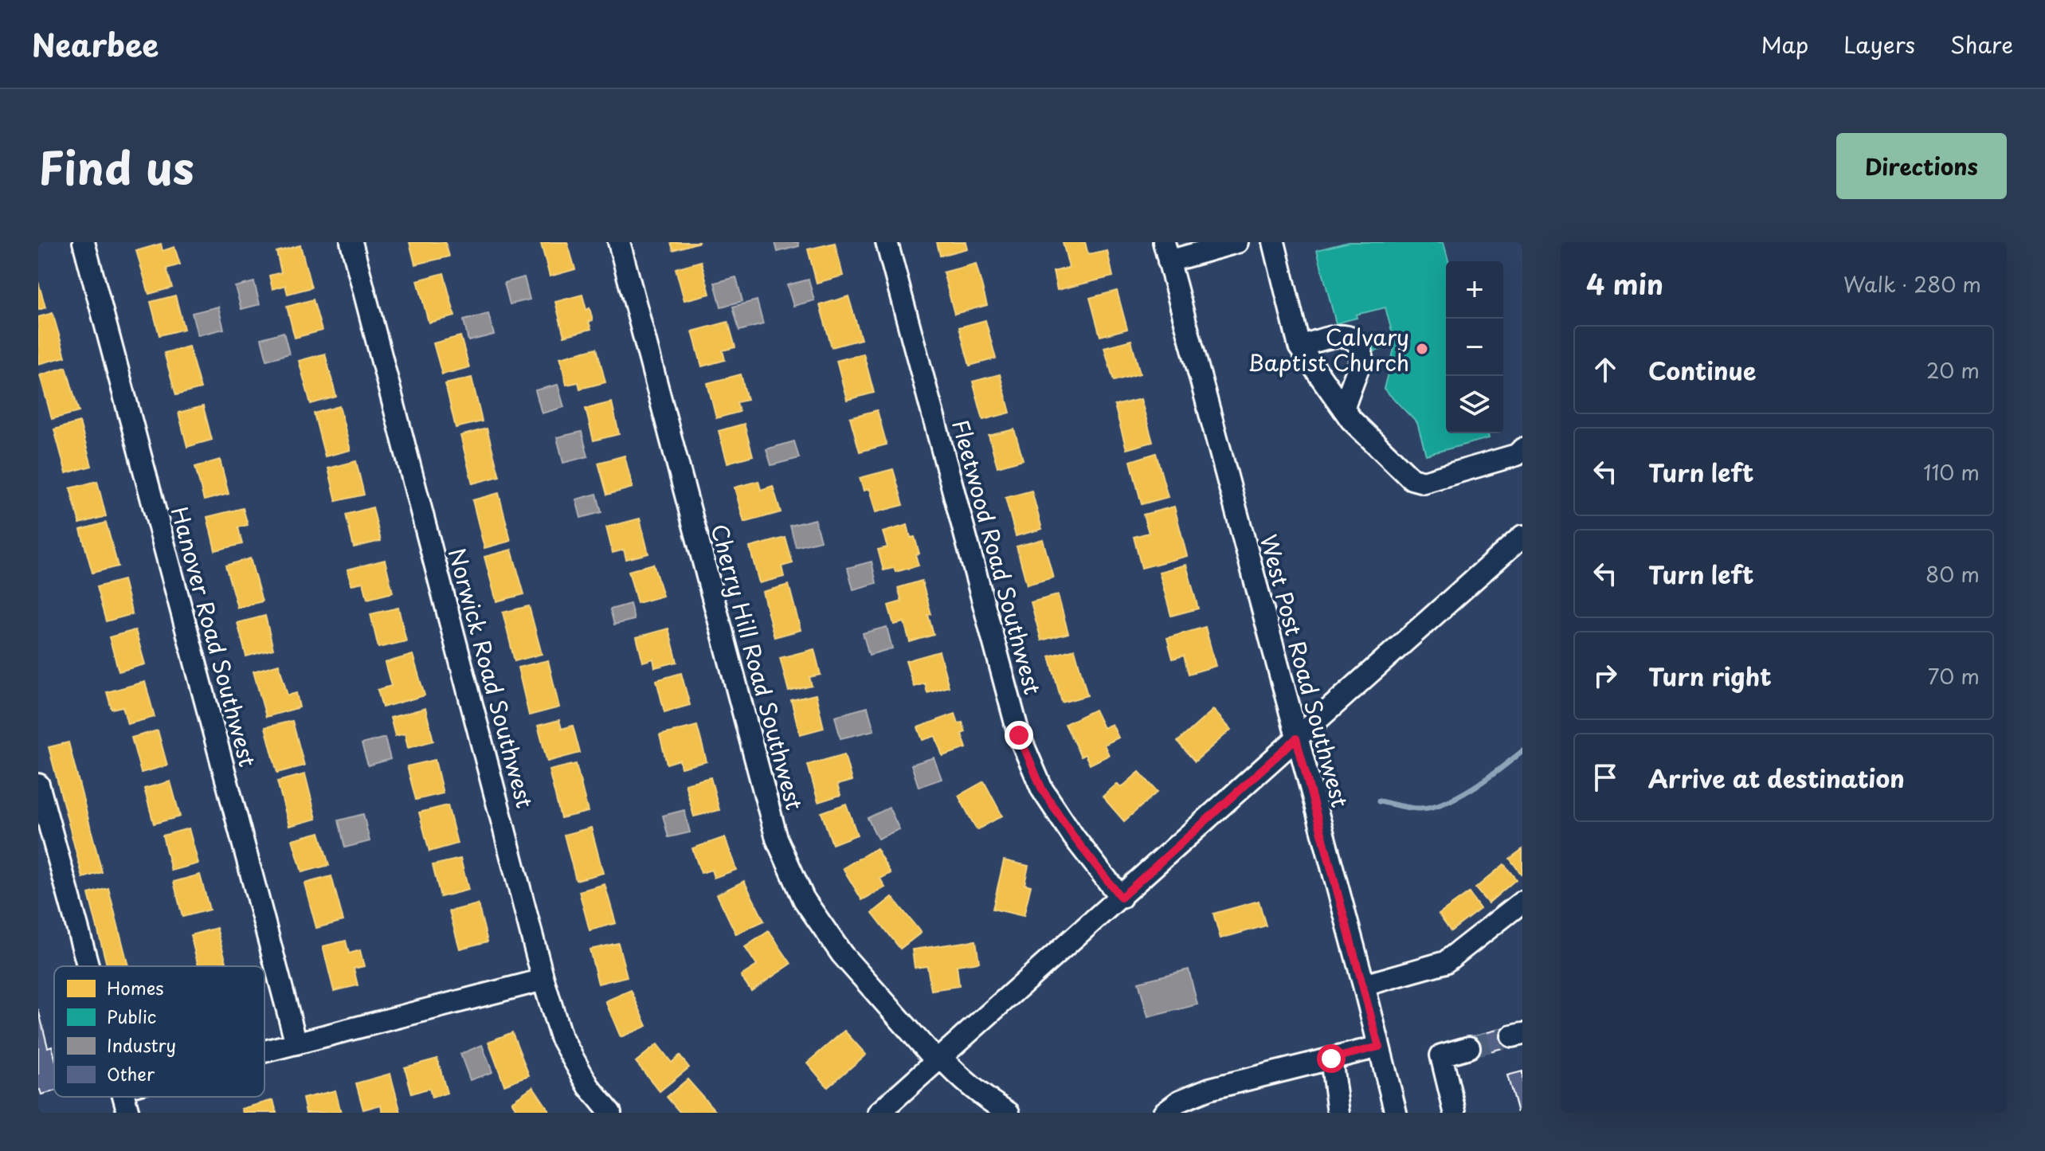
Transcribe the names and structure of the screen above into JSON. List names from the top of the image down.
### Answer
{
  "streets": {
    "street": [
      "Fleetwood Road Southwest",
      "Hanover Road Southwest",
      "Cherry Hill Road Southwest",
      "West Post Road Southwest",
      "Norwick Road Southwest"
    ]
  },
  "places": ["Calvary Baptist Church"],
  "legend": [
    "Homes",
    "Public",
    "Industry",
    "Other"
  ],
  "page": {
    "header": "Nearbee",
    "nav": ["Map", "Layers", "Share"],
    "title": "Find us",
    "buttons": "Directions",
    "heading": ["4 min", "Walk · 280 m"],
    "map_buttons": ["+", "−"],
    "list": [
      ["Continue", "20 m"],
      ["Turn left", "110 m"],
      ["Turn left", "80 m"],
      ["Turn right", "70 m"],
      "Arrive at destination"
    ]
  }
}
